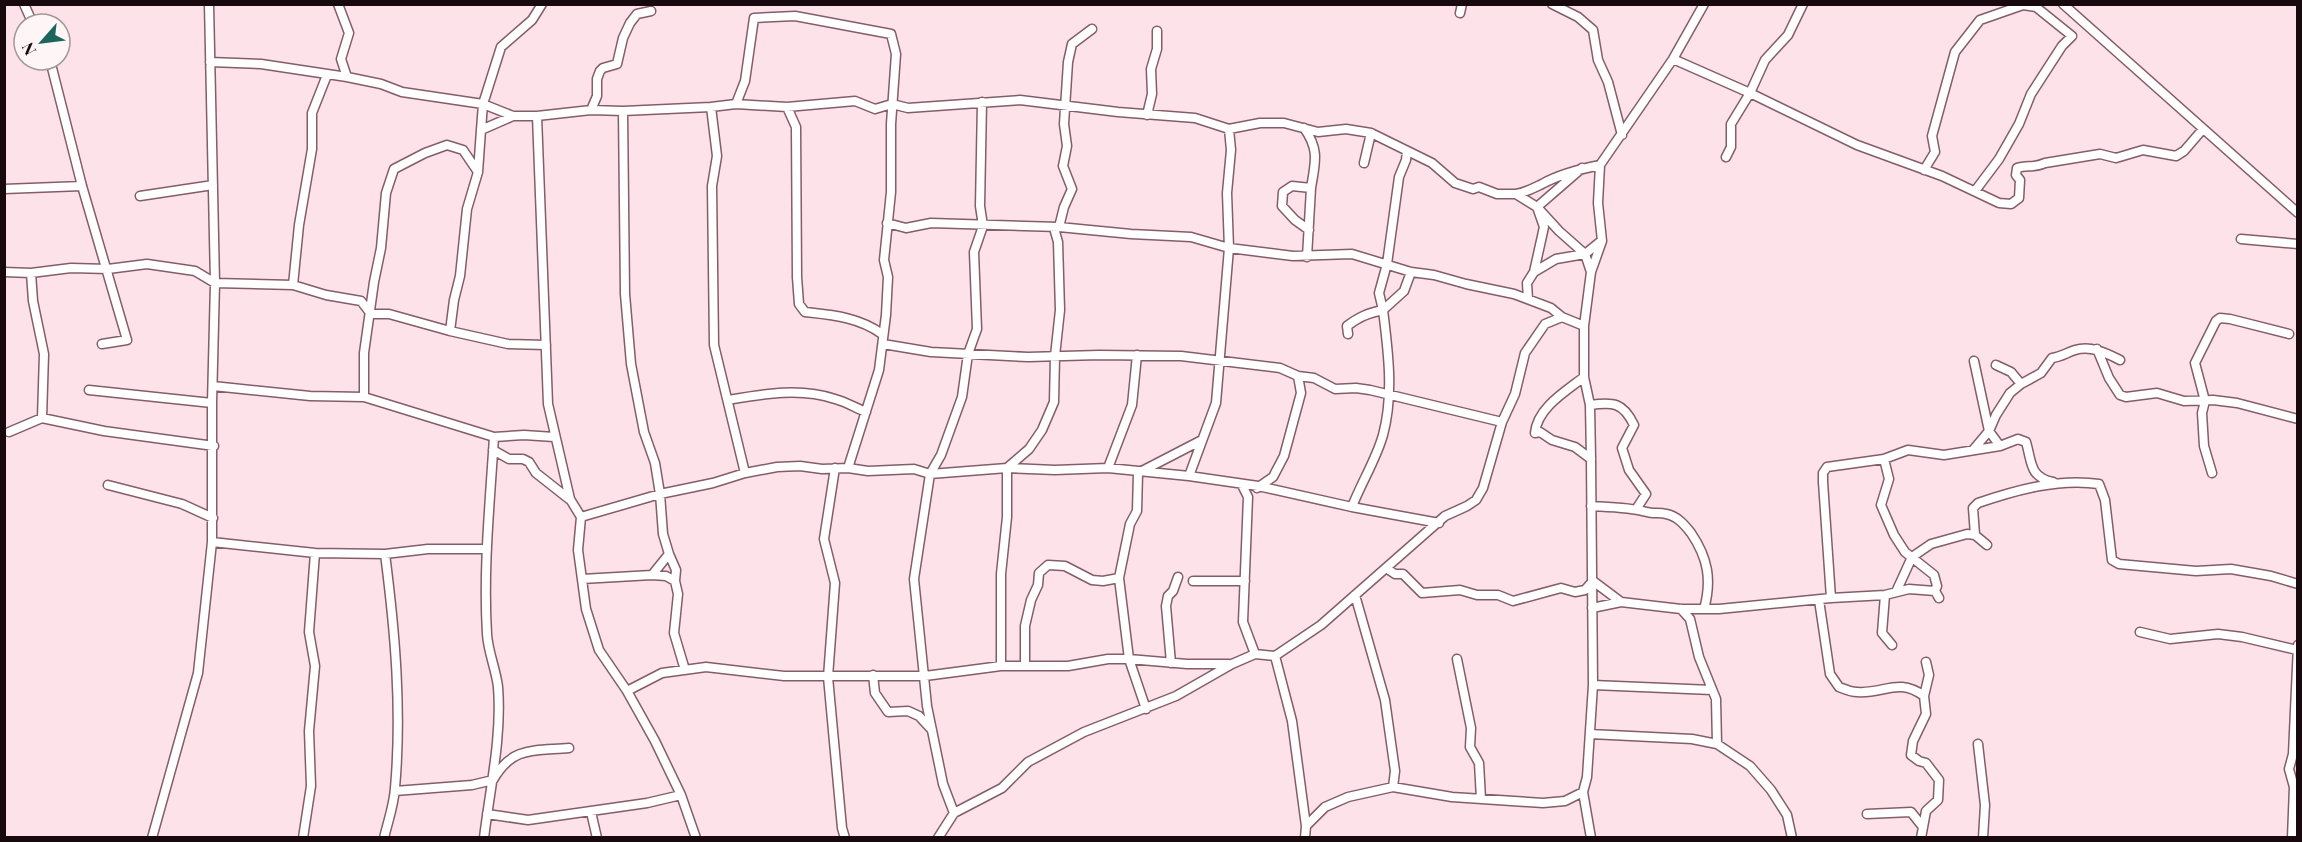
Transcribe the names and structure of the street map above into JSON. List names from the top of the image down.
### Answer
{
  "north": "bottom left"
}
